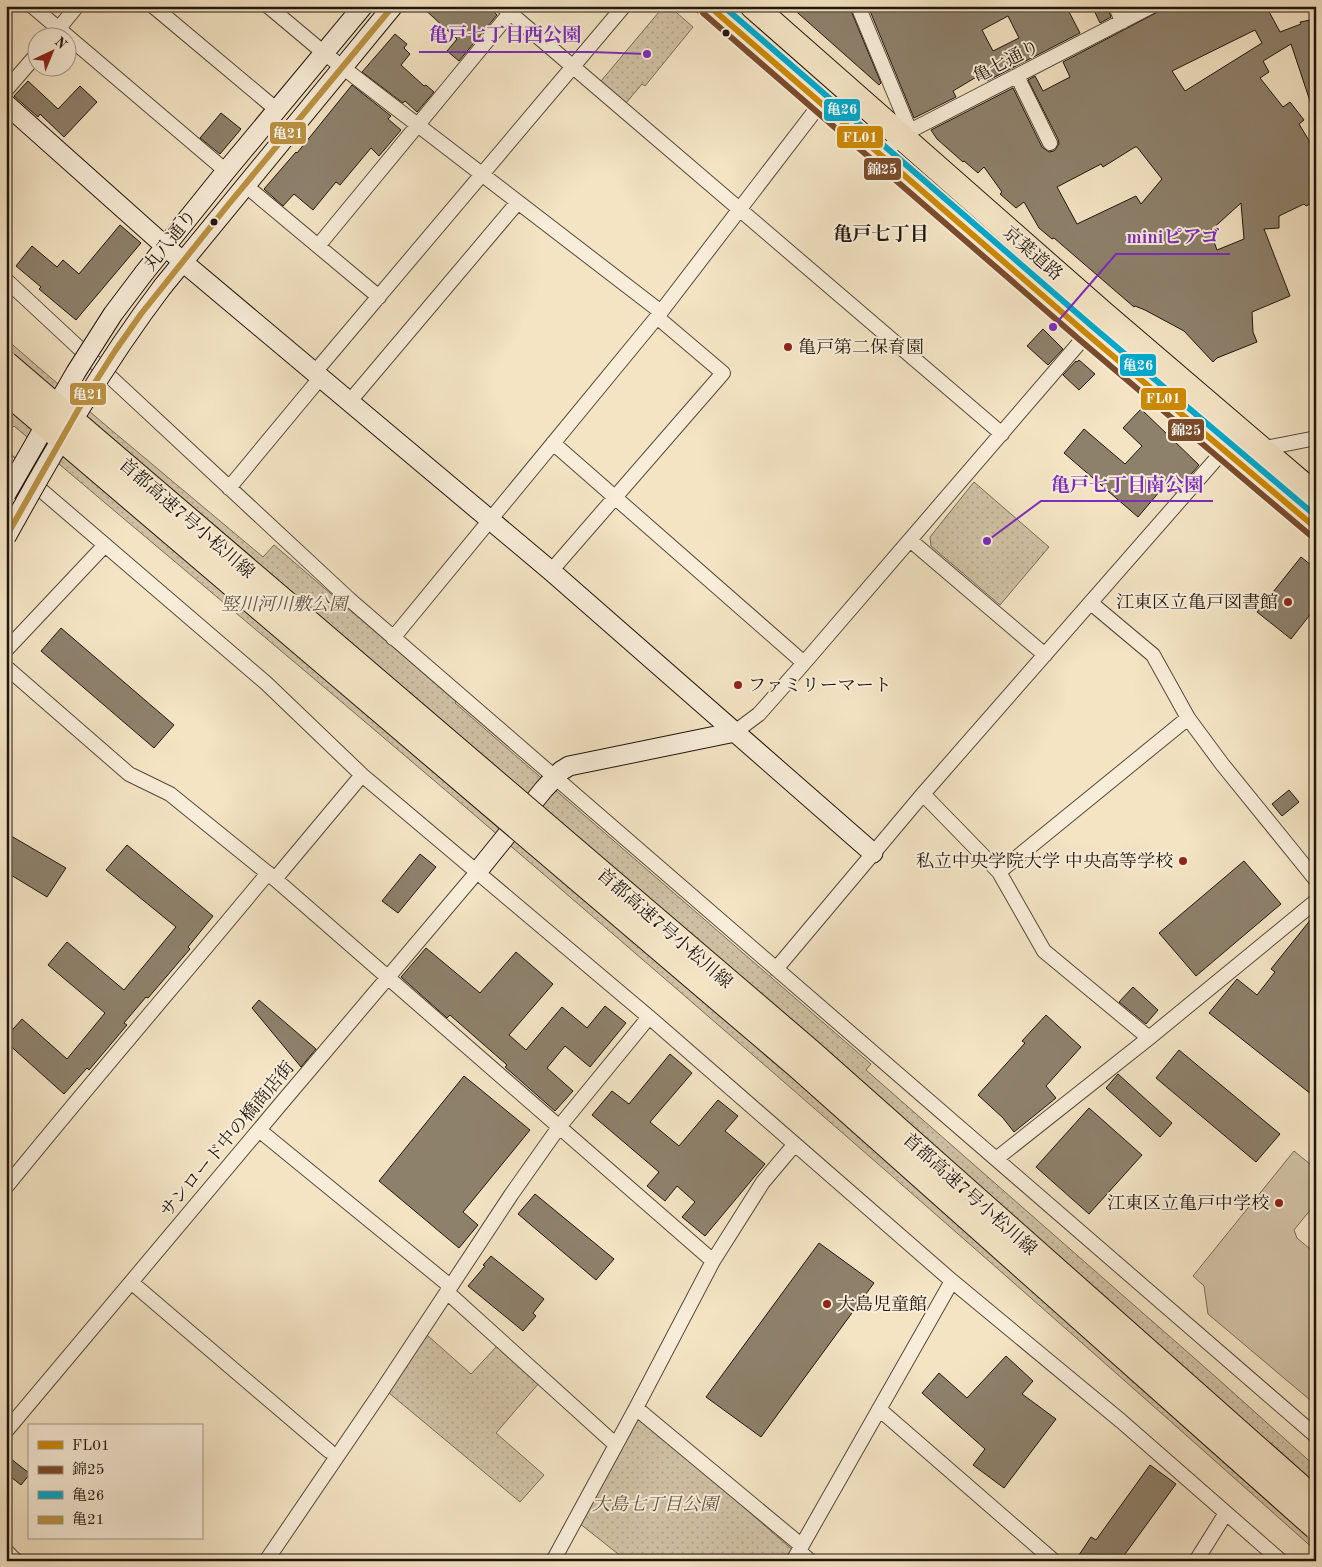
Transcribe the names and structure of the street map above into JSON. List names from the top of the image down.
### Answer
{
  "streets": {
    "highway": ["京葉道路", "首都高速7号小松川線"],
    "street": ["亀七通り", "丸八通り", "サンロード中の橋商店街"]
  },
  "crossings": [
    ["亀七通り", "京葉道路"]
  ],
  "districts": ["亀戸七丁目"],
  "parks": ["竪川河川敷公園", "大島七丁目公園"],
  "places": [
    "亀戸七丁目西公園",
    "miniピアゴ",
    "亀戸第二保育園",
    "亀戸七丁目南公園",
    "江東区立亀戸図書館",
    "ファミリーマート",
    "私立中央学院大学 中央高等学校",
    "江東区立亀戸中学校",
    "大島児童館"
  ],
  "lines": [
    "transit line FL01",
    "transit line 亀26",
    "transit line 亀21",
    "transit line 錦25"
  ],
  "legend": [
    "FL01",
    "錦25",
    "亀26",
    "亀21"
  ],
  "north": "top right"
}
